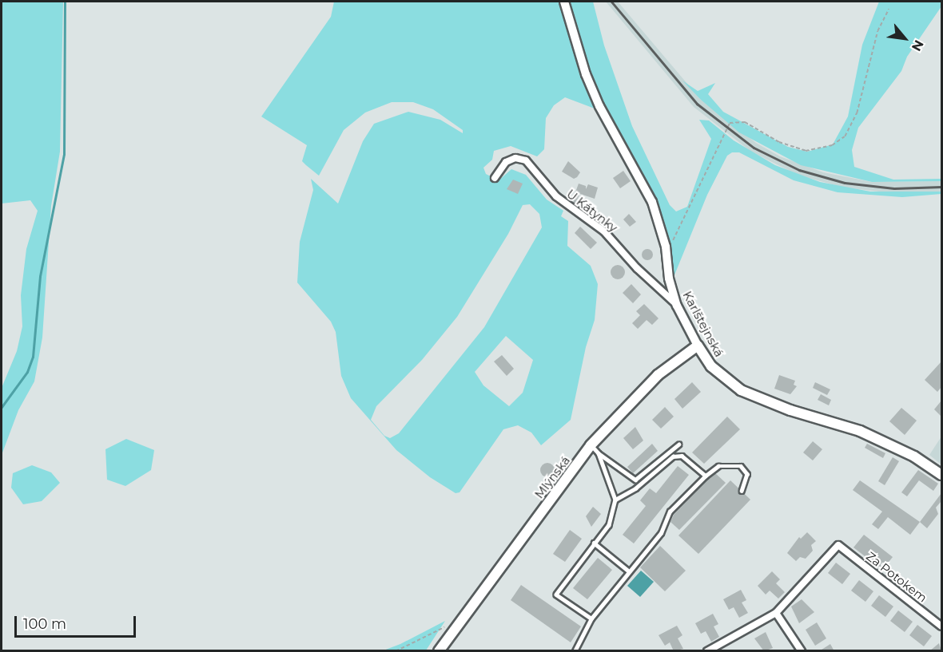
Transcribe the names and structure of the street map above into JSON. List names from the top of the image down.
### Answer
{
  "streets": {
    "main road": ["Karlštejnská", "Mlýnská"],
    "street": ["U Kátynky", "Za Potokem"]
  },
  "crossings": [
    ["U Kátynky", "Karlštejnská"],
    ["Karlštejnská", "Mlýnská"]
  ],
  "scale_bar": "100 m",
  "north": "bottom right"
}
